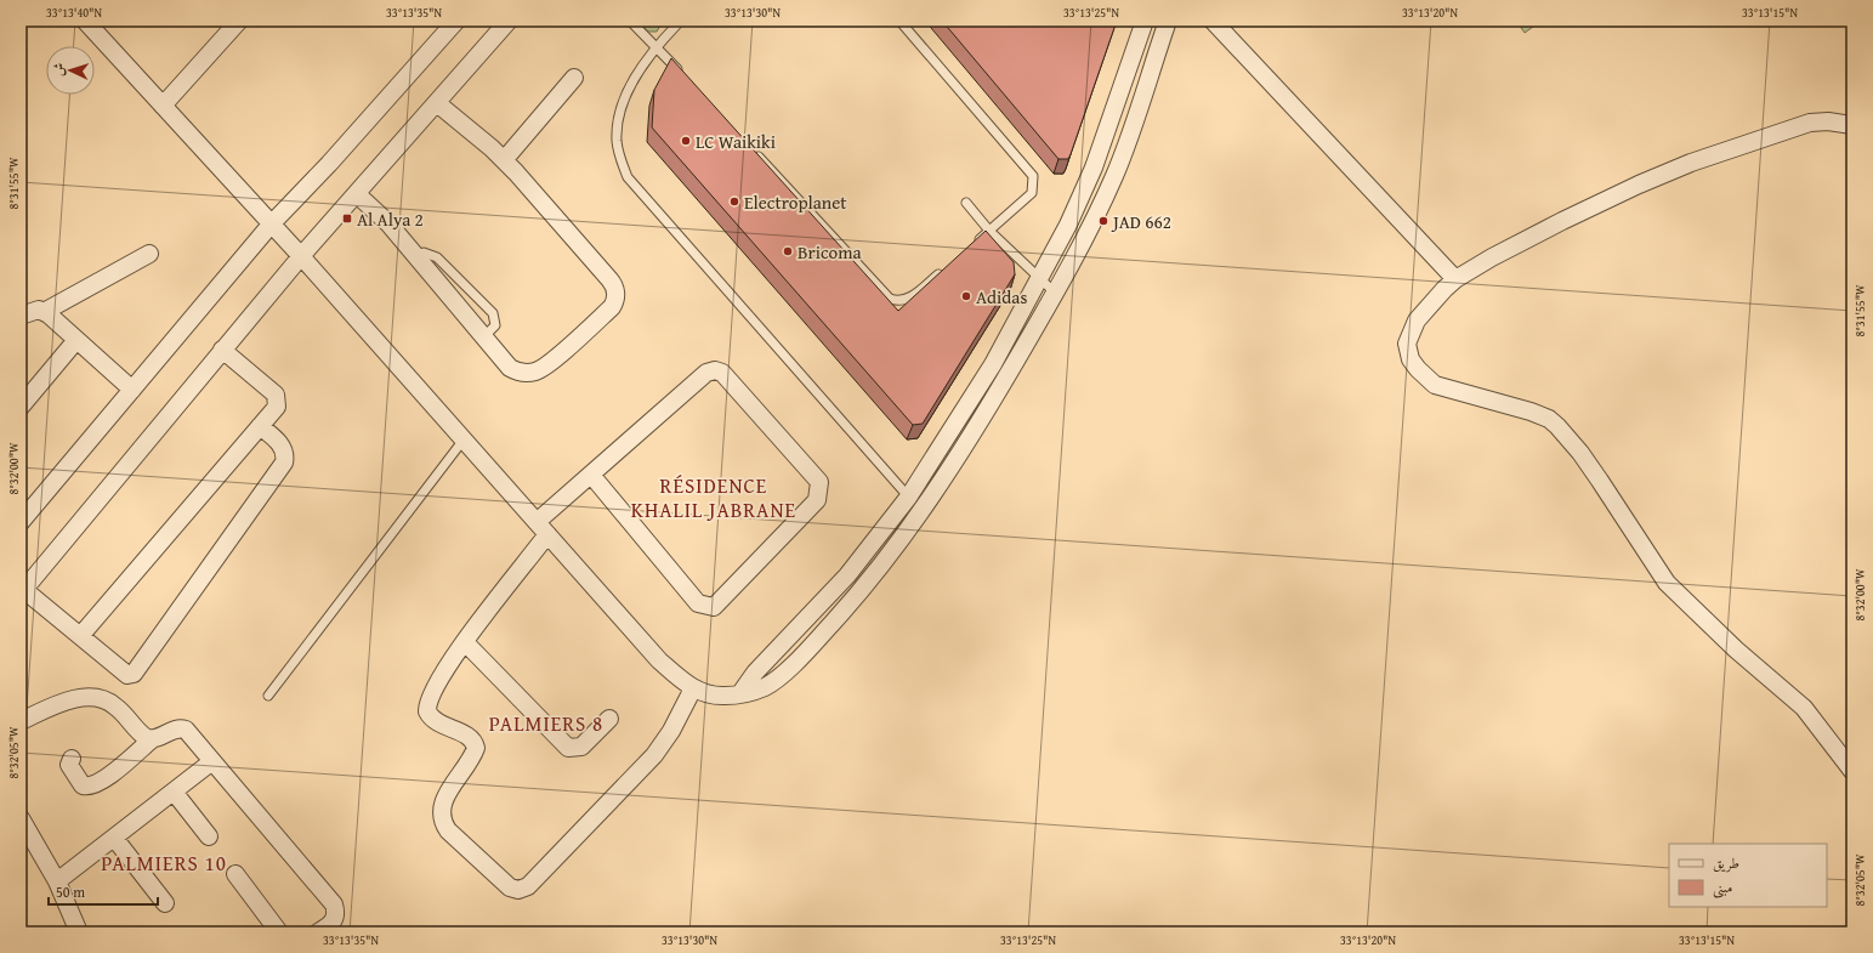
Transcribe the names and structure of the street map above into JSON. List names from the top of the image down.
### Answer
{
  "districts": ["RÉSIDENCE KHALIL JABRANE", "PALMIERS 8", "PALMIERS 10"],
  "places": {
    "other": [
      "LC Waikiki",
      "Electroplanet",
      "JAD 662",
      "Bricoma",
      "Adidas"
    ],
    "transit": ["Al Alya 2"]
  },
  "legend": ["طريق", "مبنى"],
  "scale_bar": "50 m",
  "north": "left",
  "coordinates": [
    "33°13'40\"N",
    "33°13'35\"N",
    "33°13'30\"N",
    "33°13'25\"N",
    "33°13'20\"N",
    "33°13'15\"N",
    "8°31'55\"W",
    "8°32'00\"W",
    "8°32'05\"W"
  ]
}
